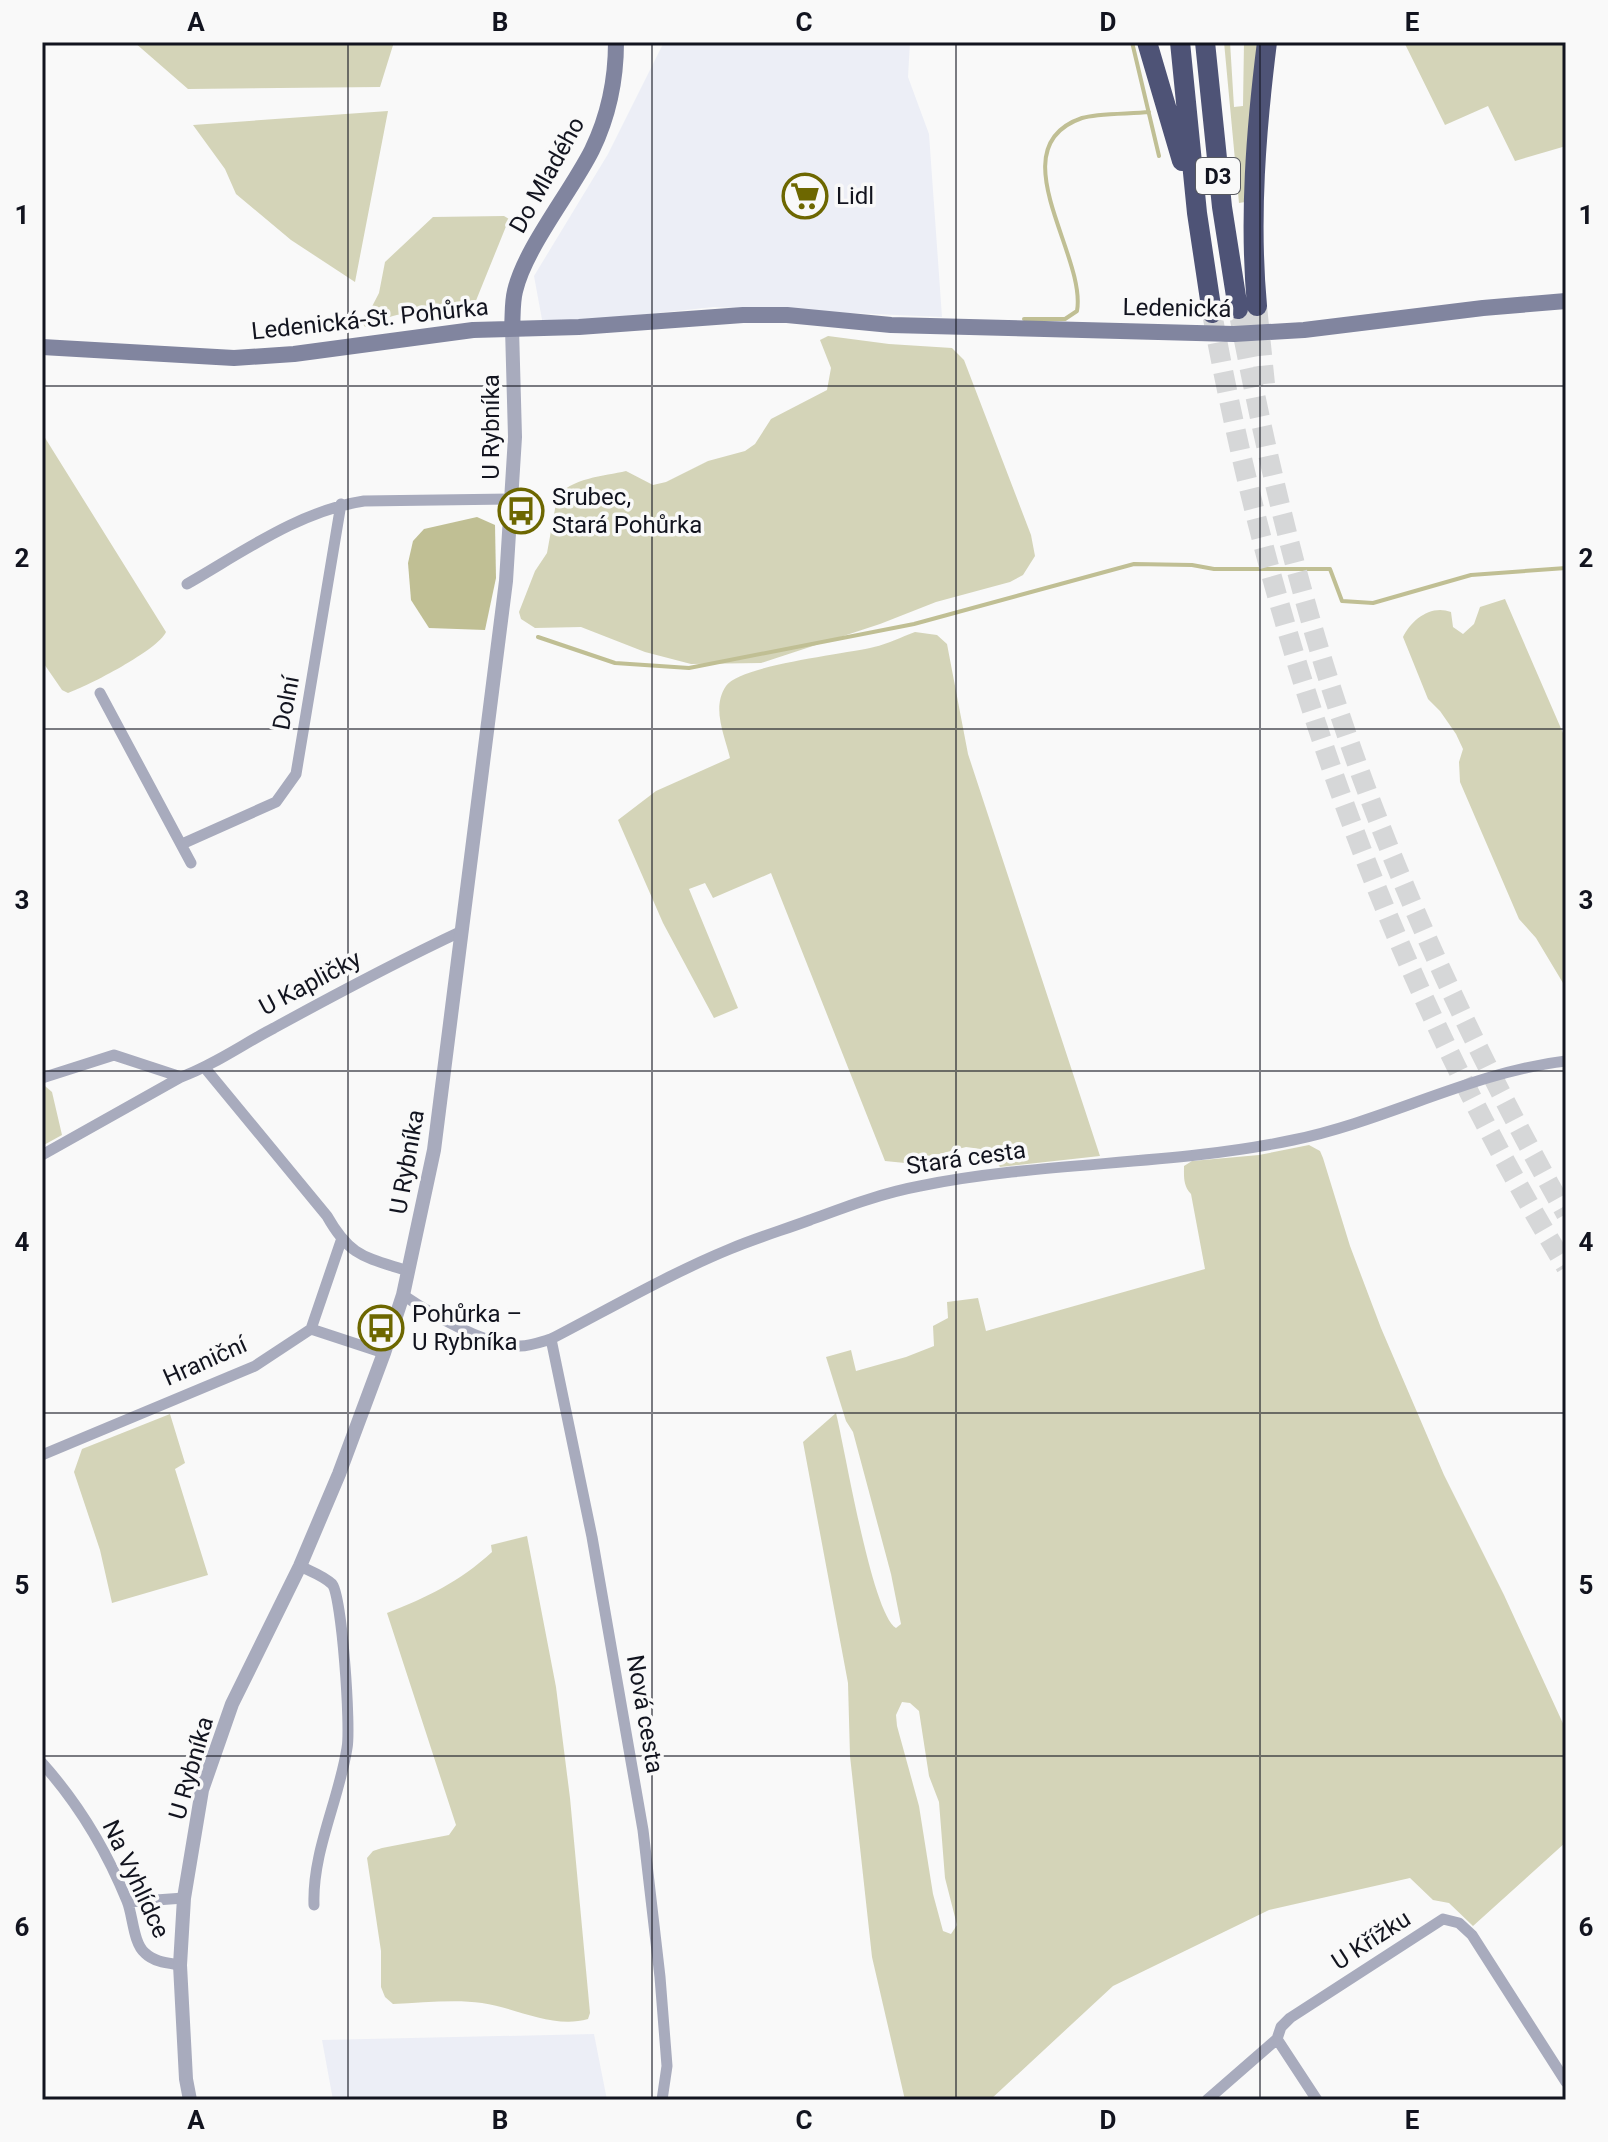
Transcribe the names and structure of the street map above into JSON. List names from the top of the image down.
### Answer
{
  "streets": {
    "highway": ["D3"],
    "main road": ["Do Mladého", "Ledenická", "Ledenická-St. Pohůrka"],
    "street": [
      "U Rybníka",
      "Dolní",
      "U Kapličky",
      "Stará cesta",
      "Hraniční",
      "Nová cesta",
      "Na Vyhlídce",
      "U Křížku"
    ]
  },
  "crossings": [
    ["Do Mladého", "Ledenická"],
    ["Do Mladého", "Ledenická-St. Pohůrka"],
    ["Do Mladého", "U Rybníka"],
    ["Ledenická", "Ledenická-St. Pohůrka"],
    ["Ledenická", "U Rybníka"],
    ["Ledenická-St. Pohůrka", "U Rybníka"],
    ["U Rybníka", "U Kapličky"],
    ["U Rybníka", "Stará cesta"],
    ["U Rybníka", "Na Vyhlídce"],
    ["Stará cesta", "Nová cesta"]
  ],
  "places": {
    "supermarket": ["Lidl"],
    "bus stop": ["Srubec, Stará Pohůrka", "Pohůrka – U Rybníka"]
  },
  "grid": {
    "columns": [
      "A",
      "B",
      "C",
      "D",
      "E"
    ],
    "rows": [
      "1",
      "2",
      "3",
      "4",
      "5",
      "6"
    ]
  }
}
